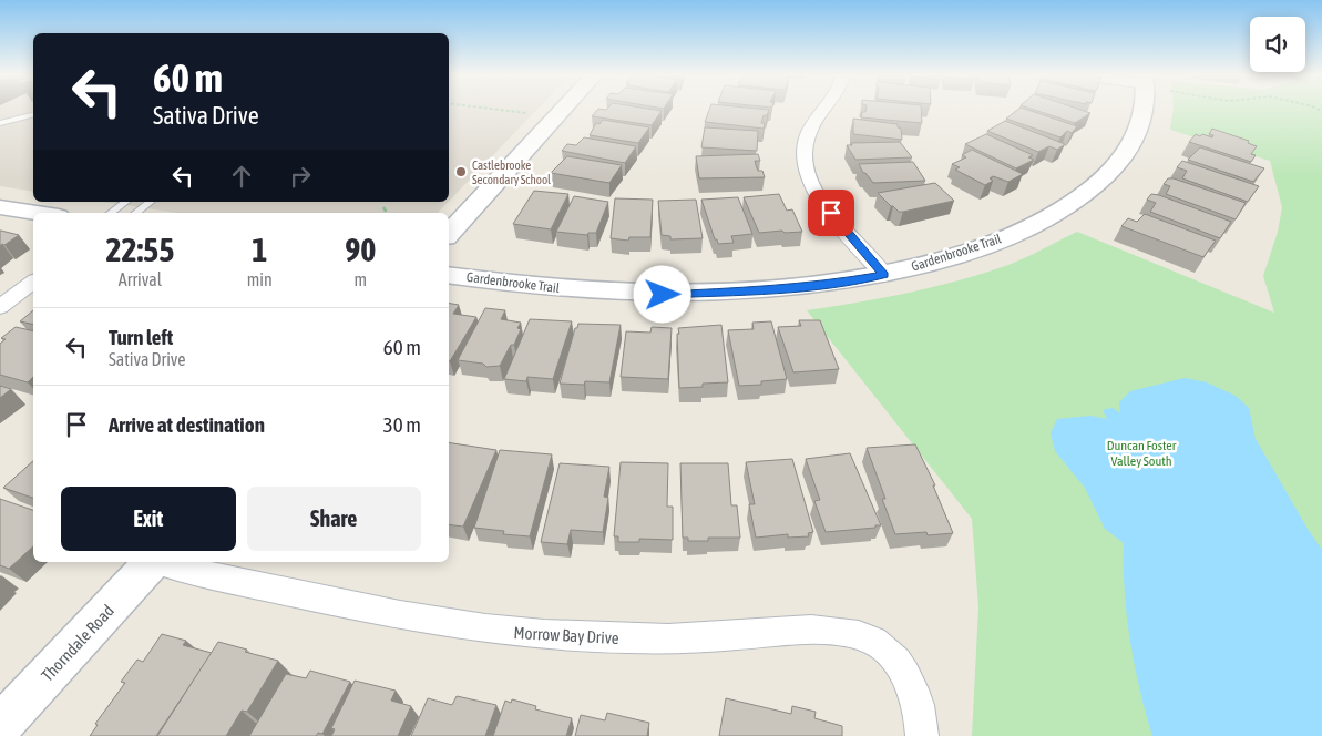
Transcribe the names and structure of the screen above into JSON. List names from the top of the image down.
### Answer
{
  "streets": {
    "street": ["Gardenbrooke Trail", "Morrow Bay Drive", "Thorndale Road"]
  },
  "parks": ["Duncan Foster Valley South"],
  "places": ["Castlebrooke Secondary School"],
  "page": {
    "turn": ["60 m", "Sativa Drive"],
    "eta": [
      "22:55",
      "Arrival",
      "1",
      "min",
      "90",
      "m"
    ],
    "list": [
      {
        "name": "Turn left",
        "note": "Sativa Drive",
        "value": "60 m"
      },
      {
        "name": "Arrive at destination",
        "value": "30 m"
      }
    ],
    "buttons": ["Exit", "Share"]
  }
}
